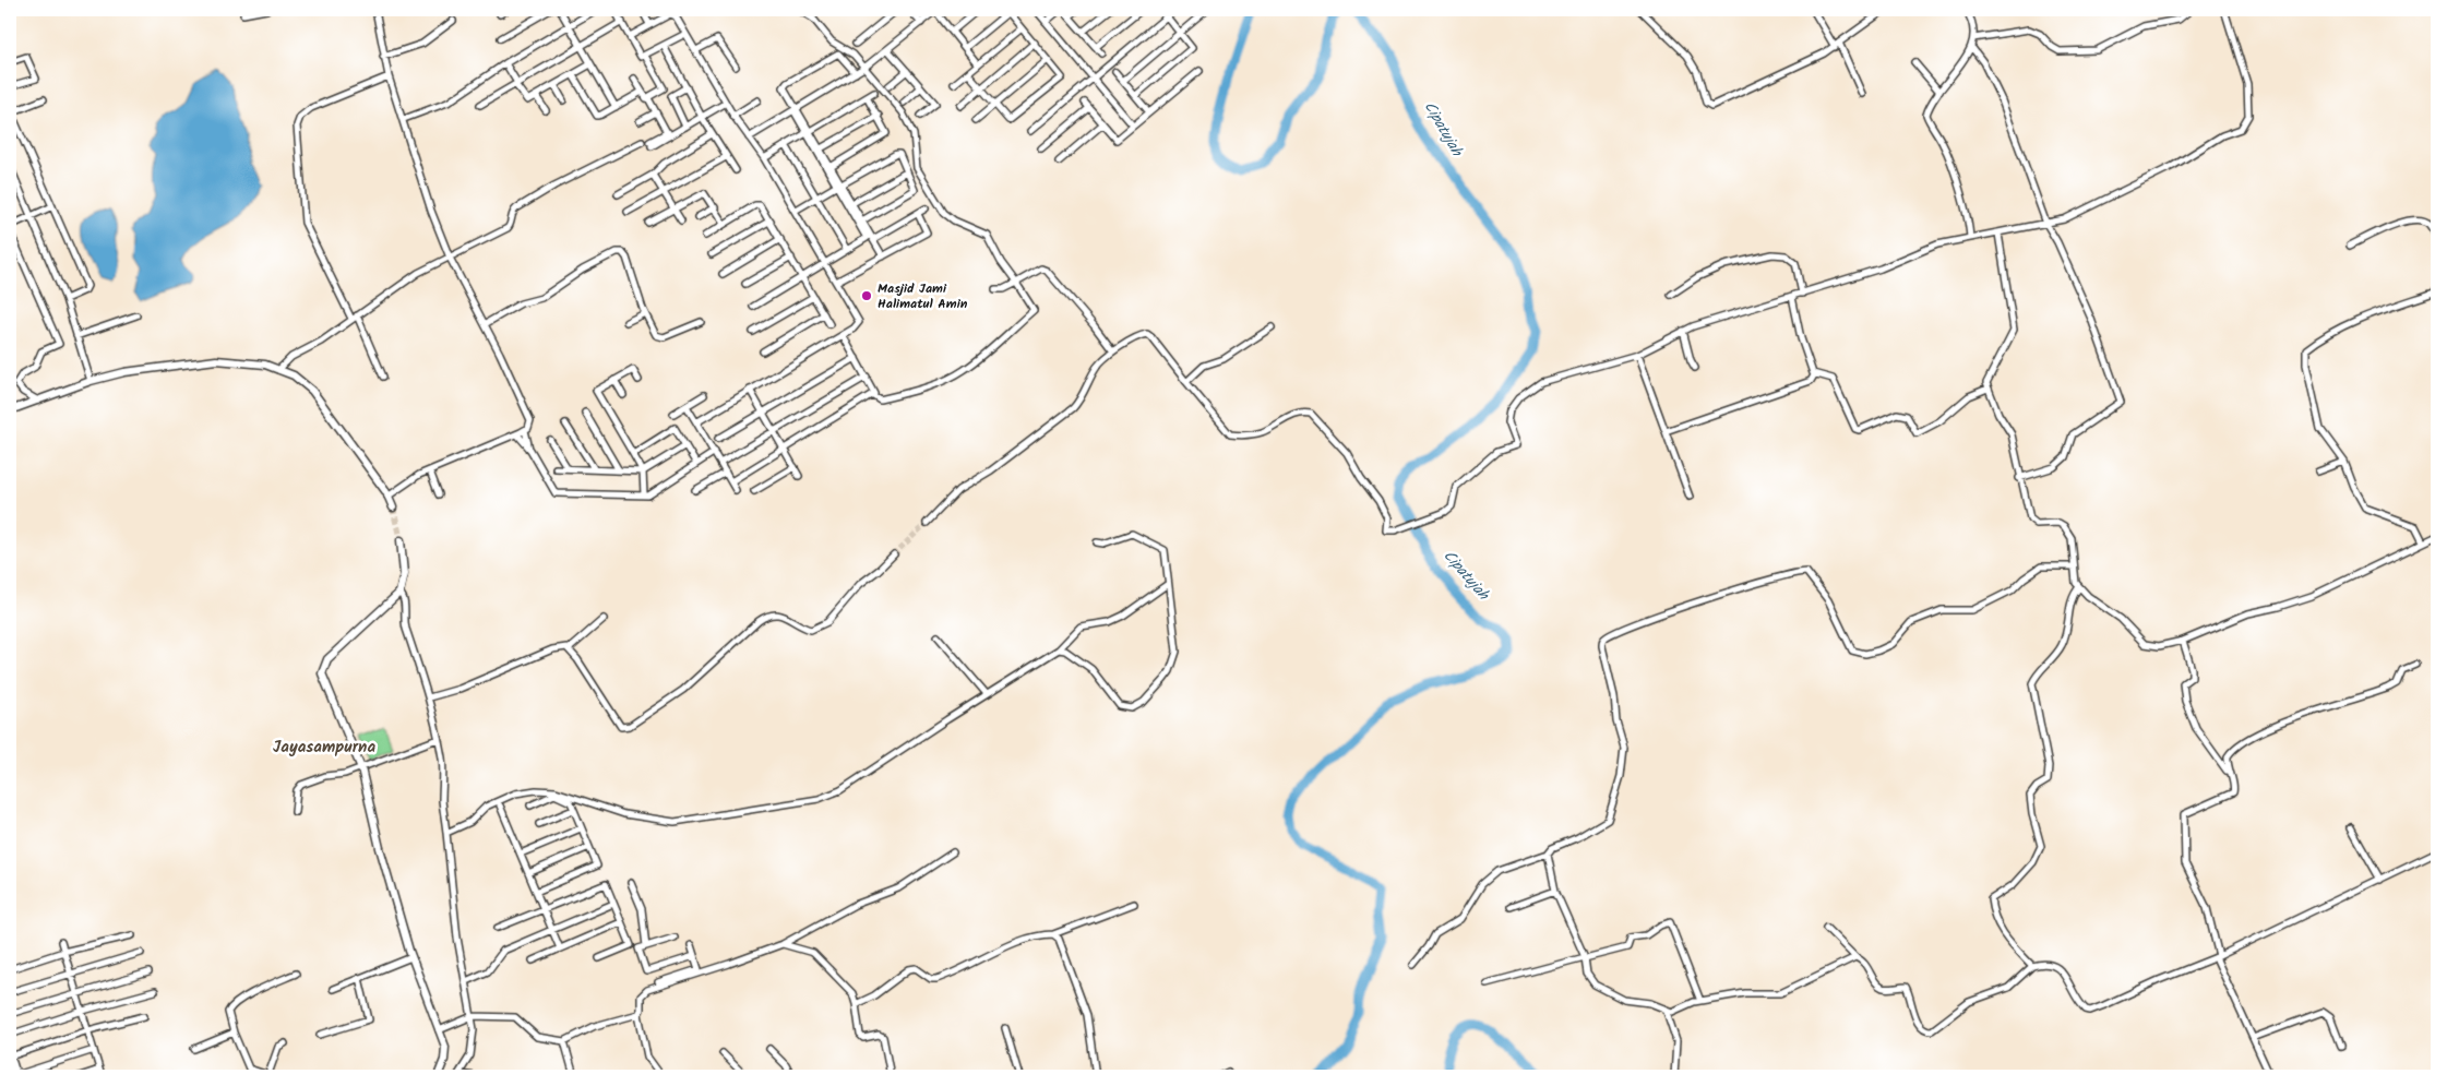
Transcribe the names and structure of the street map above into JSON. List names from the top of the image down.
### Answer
{
  "districts": ["Jayasampurna"],
  "water": ["Cipatujah"],
  "places": ["Masjid Jami Halimatul Amin"]
}
